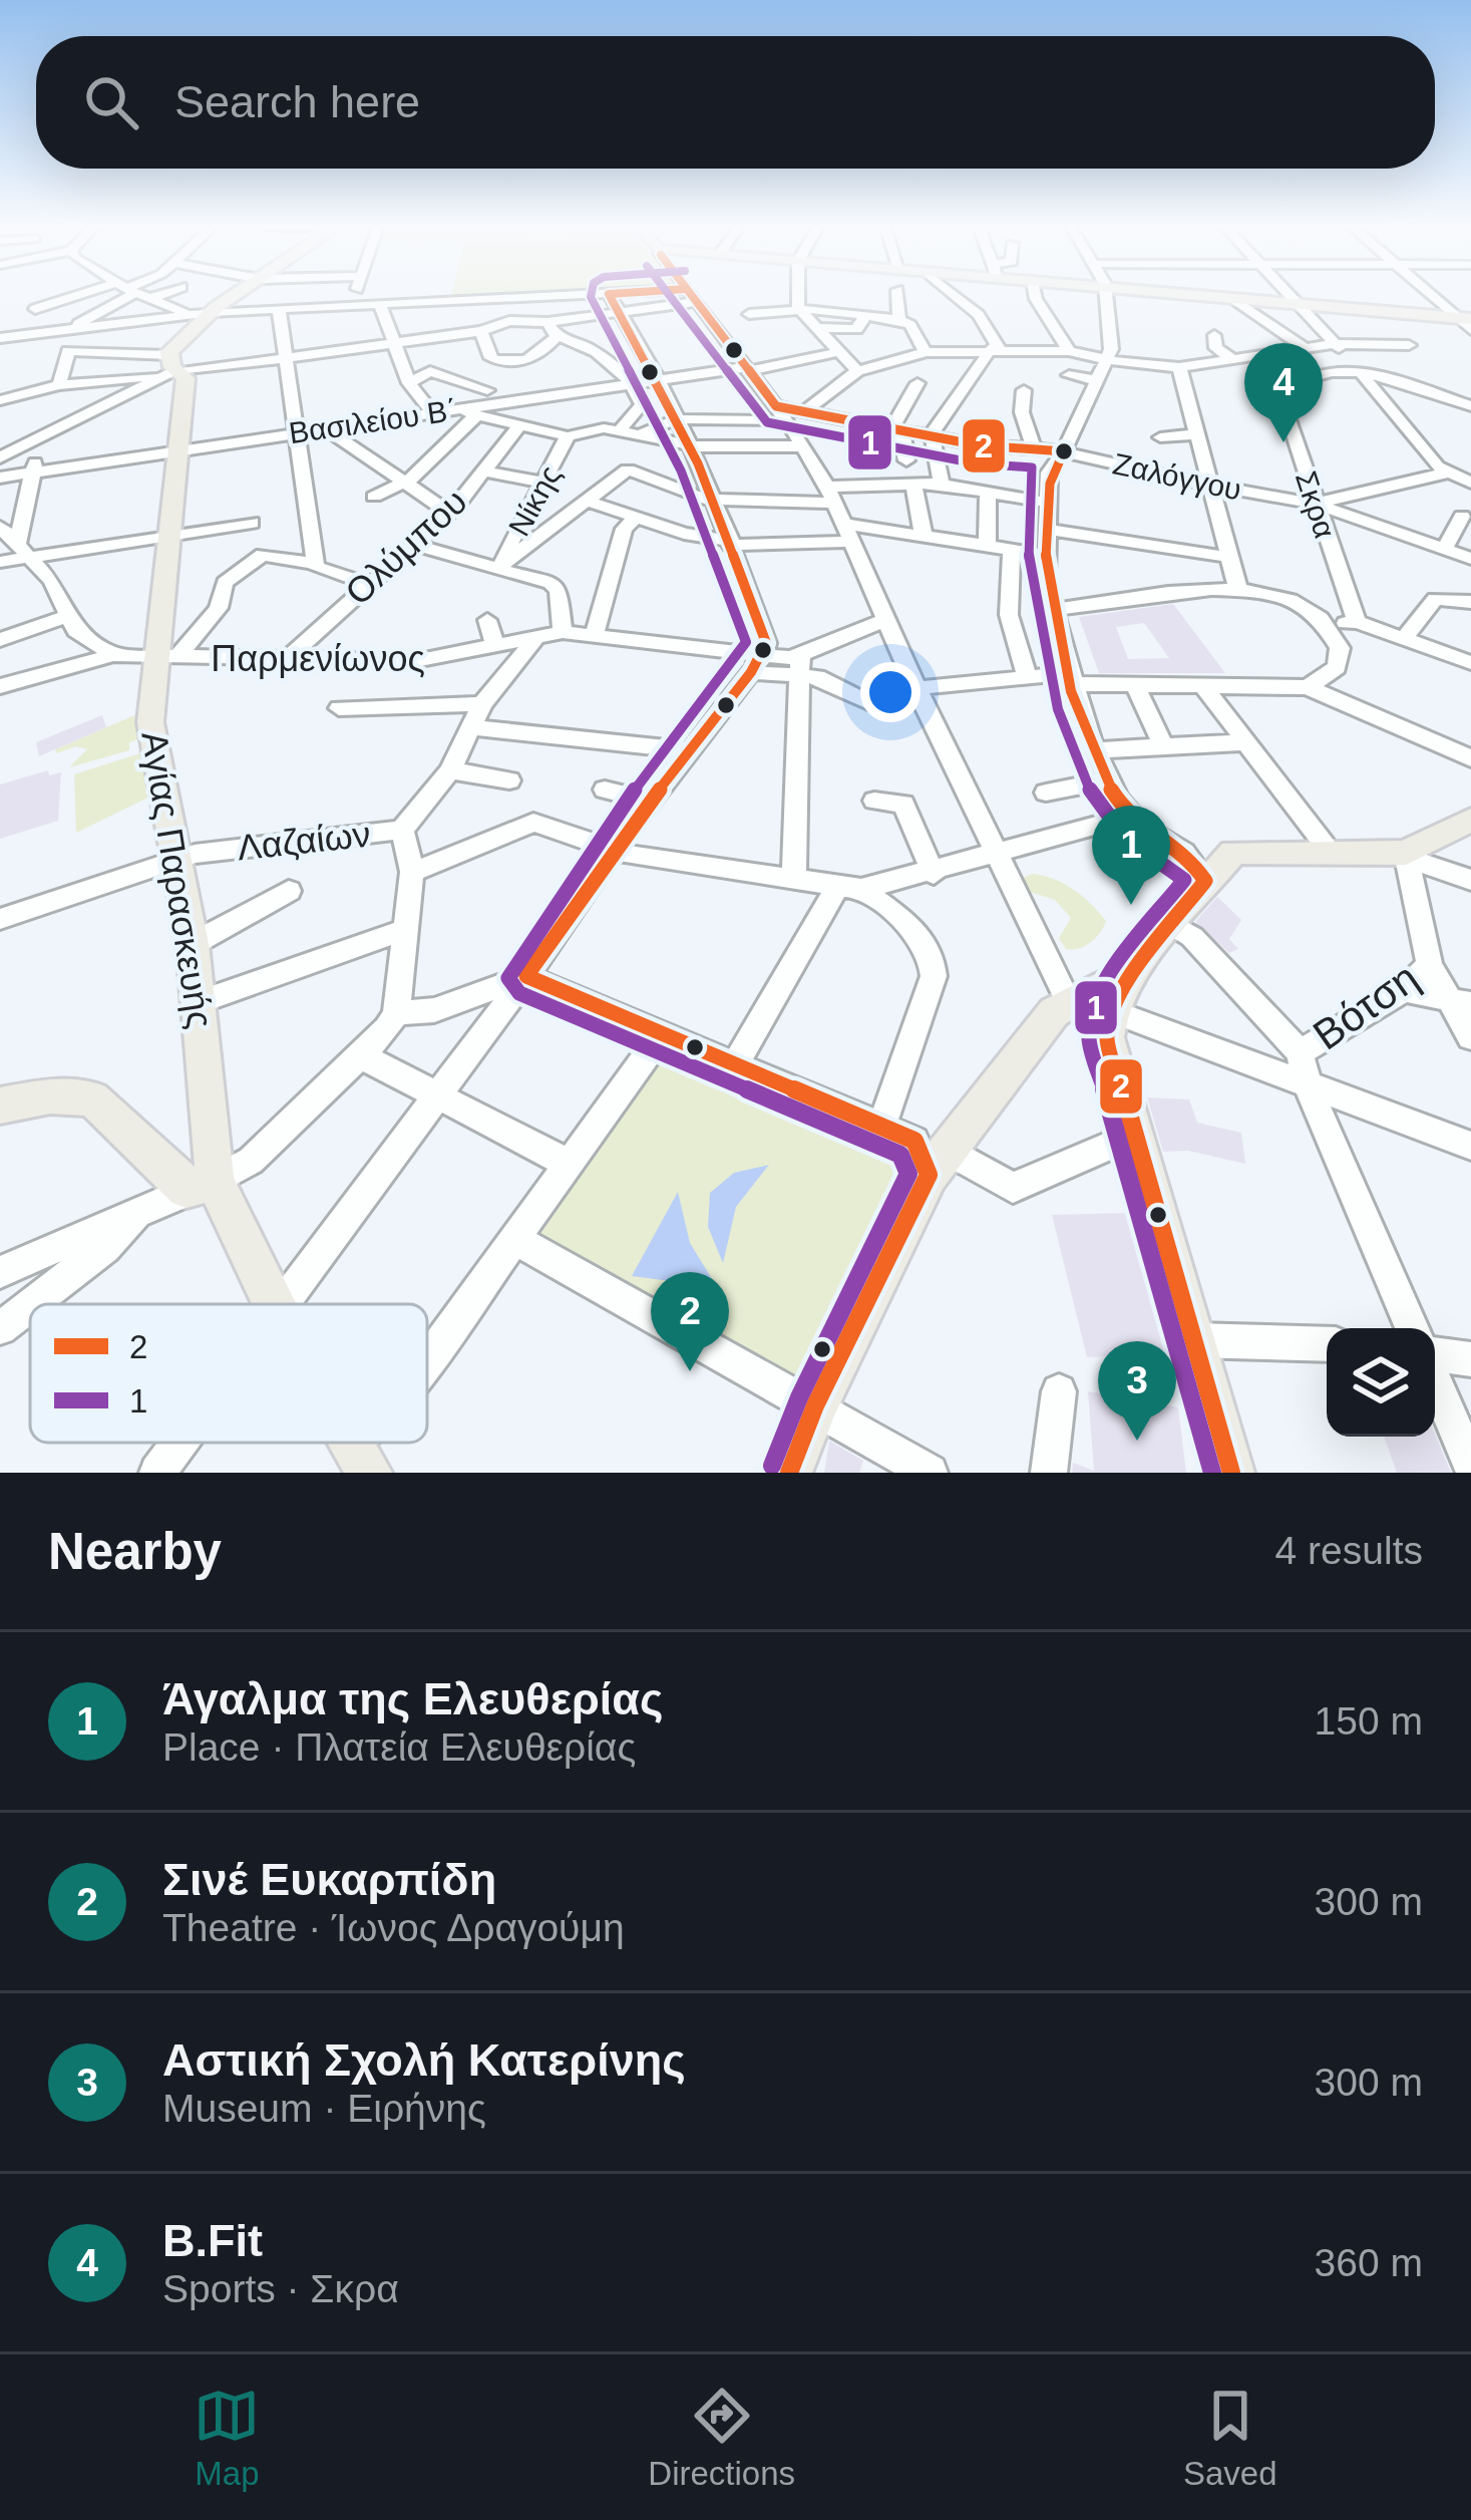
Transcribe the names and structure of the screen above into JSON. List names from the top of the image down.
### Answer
{
  "streets": {
    "main road": ["Αγίας Παρασκευής"],
    "street": [
      "Βασιλείου Β΄",
      "Ζαλόγγου",
      "Νίκης",
      "Σκρα",
      "Ολύμπου",
      "Παρμενίωνος",
      "Λαζαίων",
      "Βότση"
    ]
  },
  "crossings": [
    ["Βασιλείου Β΄", "Αγίας Παρασκευής"],
    ["Ζαλόγγου", "Σκρα"],
    ["Ολύμπου", "Παρμενίωνος"],
    ["Παρμενίωνος", "Αγίας Παρασκευής"],
    ["Λαζαίων", "Αγίας Παρασκευής"]
  ],
  "lines": ["transit line 2", "transit line 1"],
  "legend": ["2", "1"],
  "page": {
    "search": "Search here",
    "pins": [
      "4",
      "1",
      "2",
      "3"
    ],
    "heading": ["Nearby", "4 results"],
    "list": [
      {
        "mark": "1",
        "name": "Άγαλμα της Ελευθερίας",
        "note": "Place · Πλατεία Ελευθερίας",
        "value": "150 m"
      },
      {
        "mark": "2",
        "name": "Σινέ Ευκαρπίδη",
        "note": "Theatre · Ίωνος Δραγούμη",
        "value": "300 m"
      },
      {
        "mark": "3",
        "name": "Αστική Σχολή Κατερίνης",
        "note": "Museum · Ειρήνης",
        "value": "300 m"
      },
      {
        "mark": "4",
        "name": "B.Fit",
        "note": "Sports · Σκρα",
        "value": "360 m"
      }
    ],
    "nav": ["Map", "Directions", "Saved"]
  }
}
